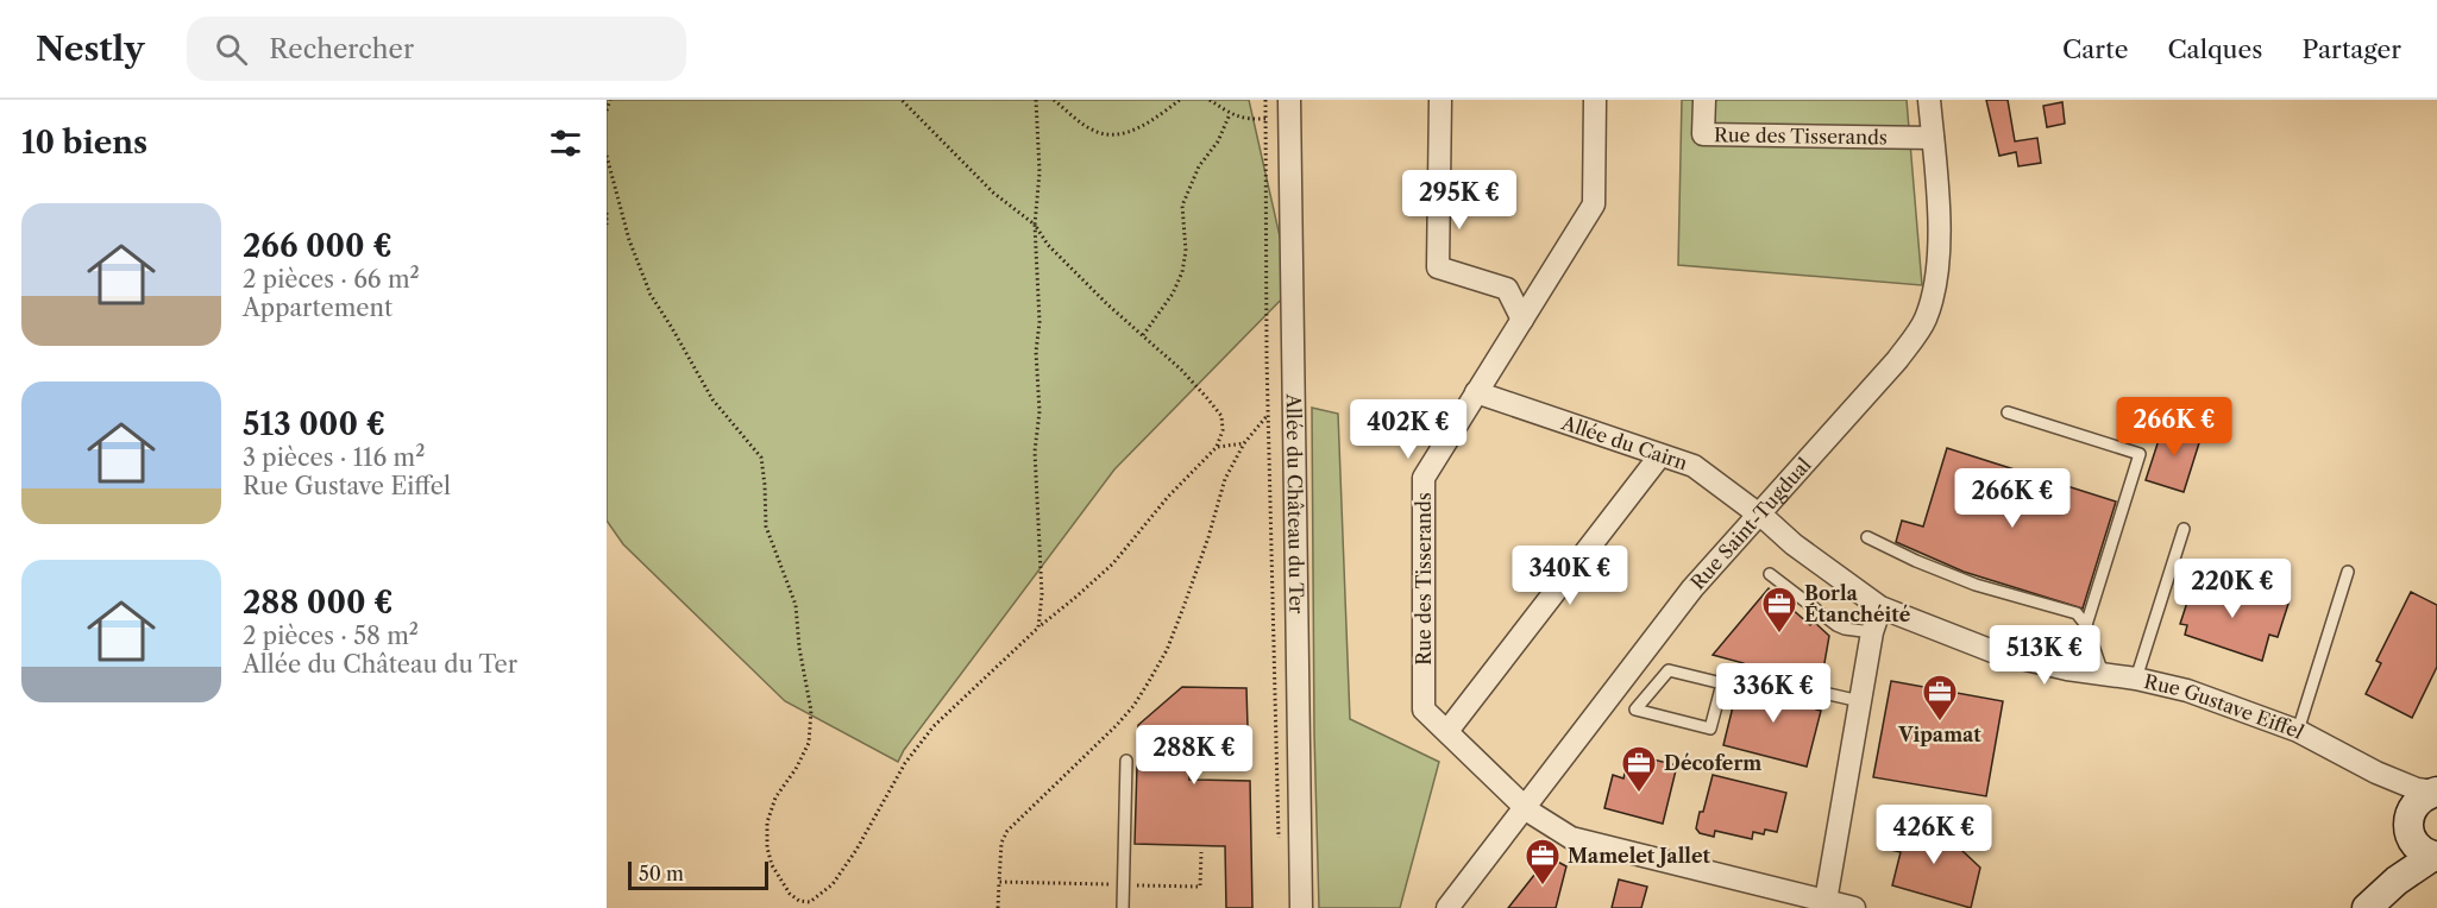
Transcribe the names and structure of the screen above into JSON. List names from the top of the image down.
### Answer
{
  "streets": {
    "street": [
      "Rue des Tisserands",
      "Allée du Cairn",
      "Allée du Château du Ter",
      "Rue Saint-Tugdual",
      "Rue Gustave Eiffel"
    ]
  },
  "crossings": [
    ["Rue des Tisserands", "Allée du Cairn"],
    ["Rue des Tisserands", "Rue Saint-Tugdual"],
    ["Allée du Cairn", "Rue Saint-Tugdual"],
    ["Allée du Cairn", "Rue Gustave Eiffel"],
    ["Rue Saint-Tugdual", "Rue Gustave Eiffel"]
  ],
  "places": {
    "office": [
      "Borla Étanchéité",
      "Vipamat",
      "Décoferm",
      "Mamelet Jallet"
    ]
  },
  "scale_bar": "50 m",
  "page": {
    "header": "Nestly",
    "search": "Rechercher",
    "nav": ["Carte", "Calques", "Partager"],
    "heading": "10 biens",
    "price": [
      "295K €",
      "266K €",
      "402K €",
      "266K €",
      "340K €",
      "220K €",
      "513K €",
      "336K €",
      "288K €",
      "426K €"
    ],
    "list": [
      {
        "name": "266 000 €",
        "note": "2 pièces · 66 m² · Appartement"
      },
      {
        "name": "513 000 €",
        "note": "3 pièces · 116 m² · Rue Gustave Eiffel"
      },
      {
        "name": "288 000 €",
        "note": "2 pièces · 58 m² · Allée du Château du Ter"
      }
    ],
    "scale": "50 m"
  }
}
